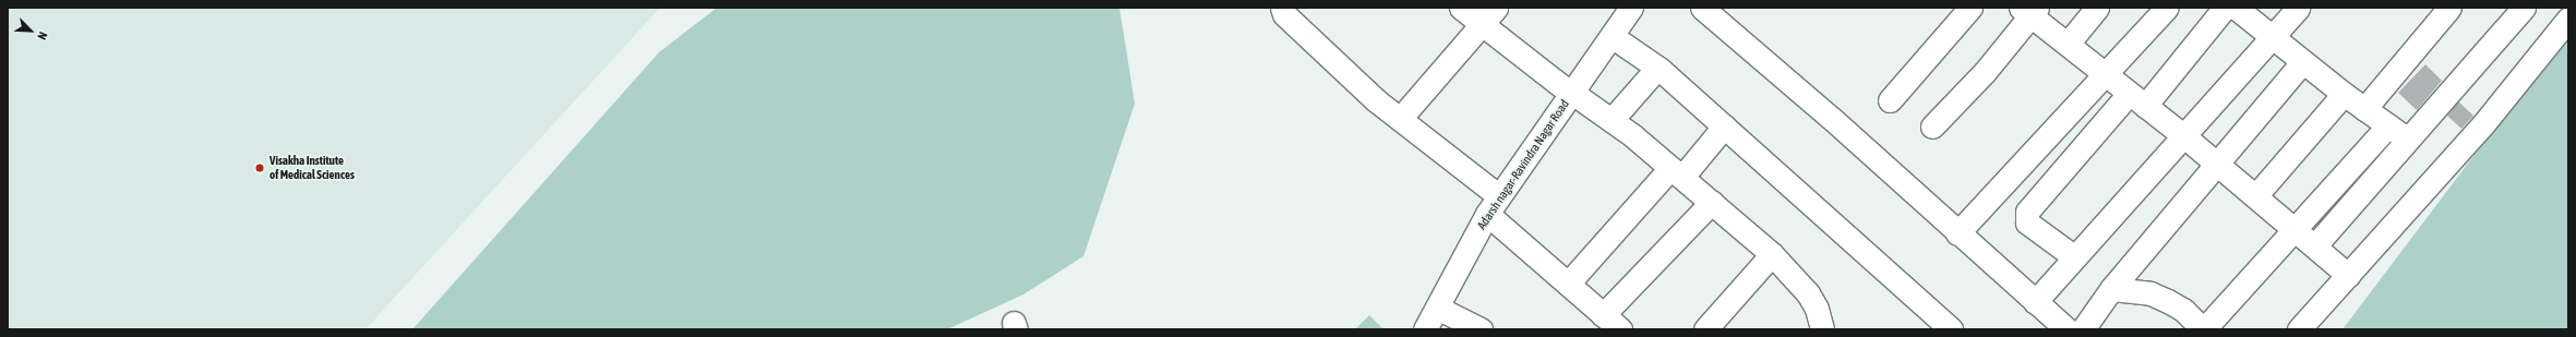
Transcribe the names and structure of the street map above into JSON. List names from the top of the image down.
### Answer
{
  "streets": {
    "street": ["Adarsh nagar-Ravindra Nagar Road"]
  },
  "places": ["Visakha Institute of Medical Sciences"],
  "north": "bottom right"
}
